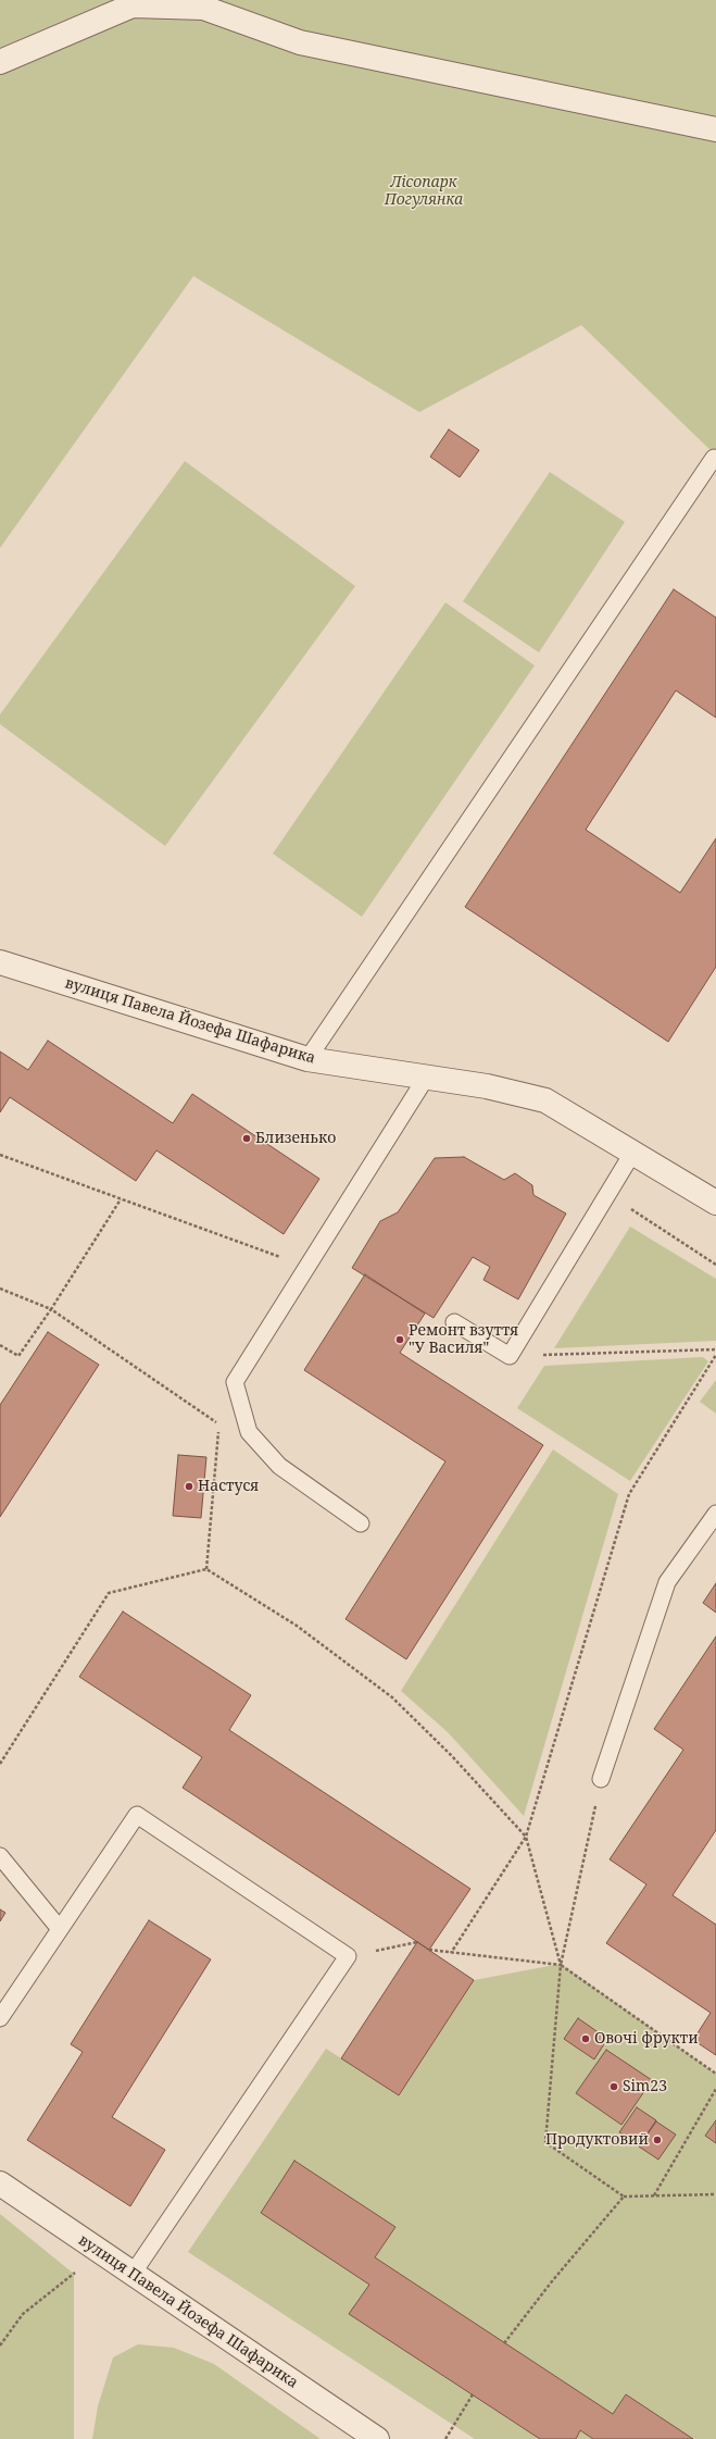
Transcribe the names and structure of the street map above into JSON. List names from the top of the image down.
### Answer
{
  "streets": {
    "street": ["вулиця Павела Йозефа Шафарика"]
  },
  "parks": ["Лісопарк Погулянка"],
  "places": [
    "Близенько",
    "Ремонт взуття \"У Василя\"",
    "Настуся",
    "Овочі фрукти",
    "Sim23",
    "Продуктовий"
  ]
}
